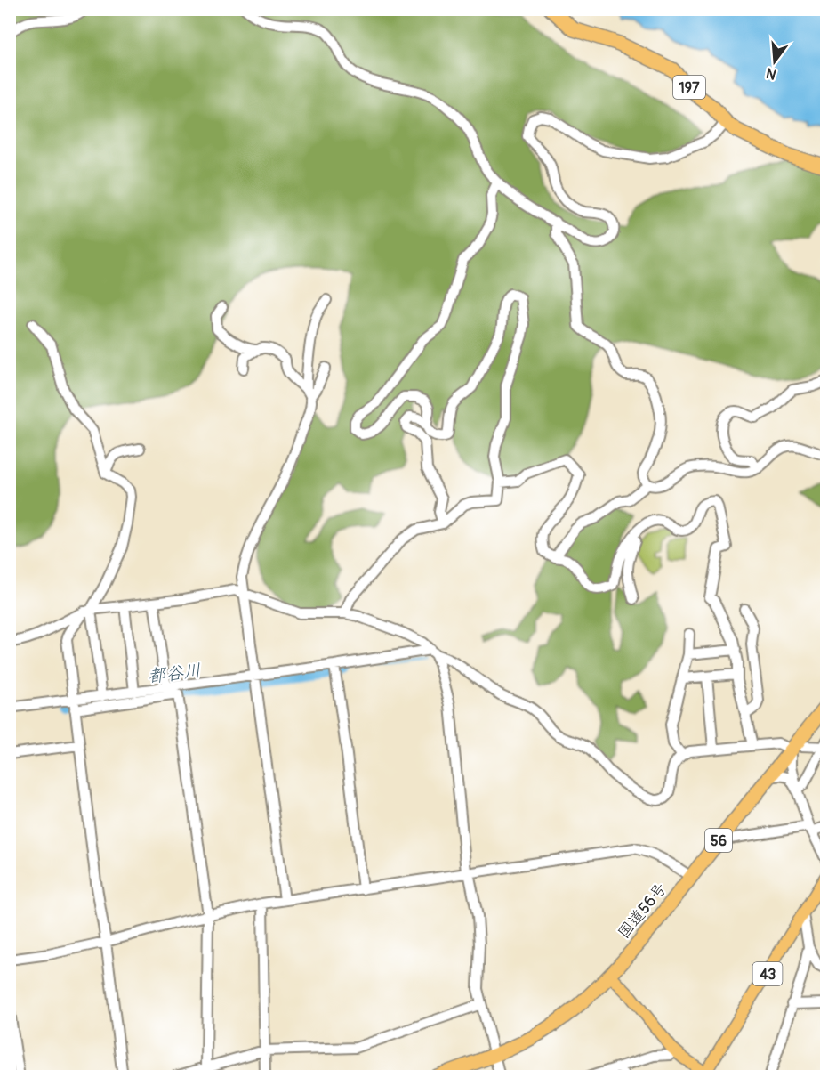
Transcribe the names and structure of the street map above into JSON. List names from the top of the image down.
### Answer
{
  "streets": {
    "highway": ["197", "56", "国道56号"],
    "main road": ["43"]
  },
  "water": ["都谷川"],
  "north": "bottom"
}
